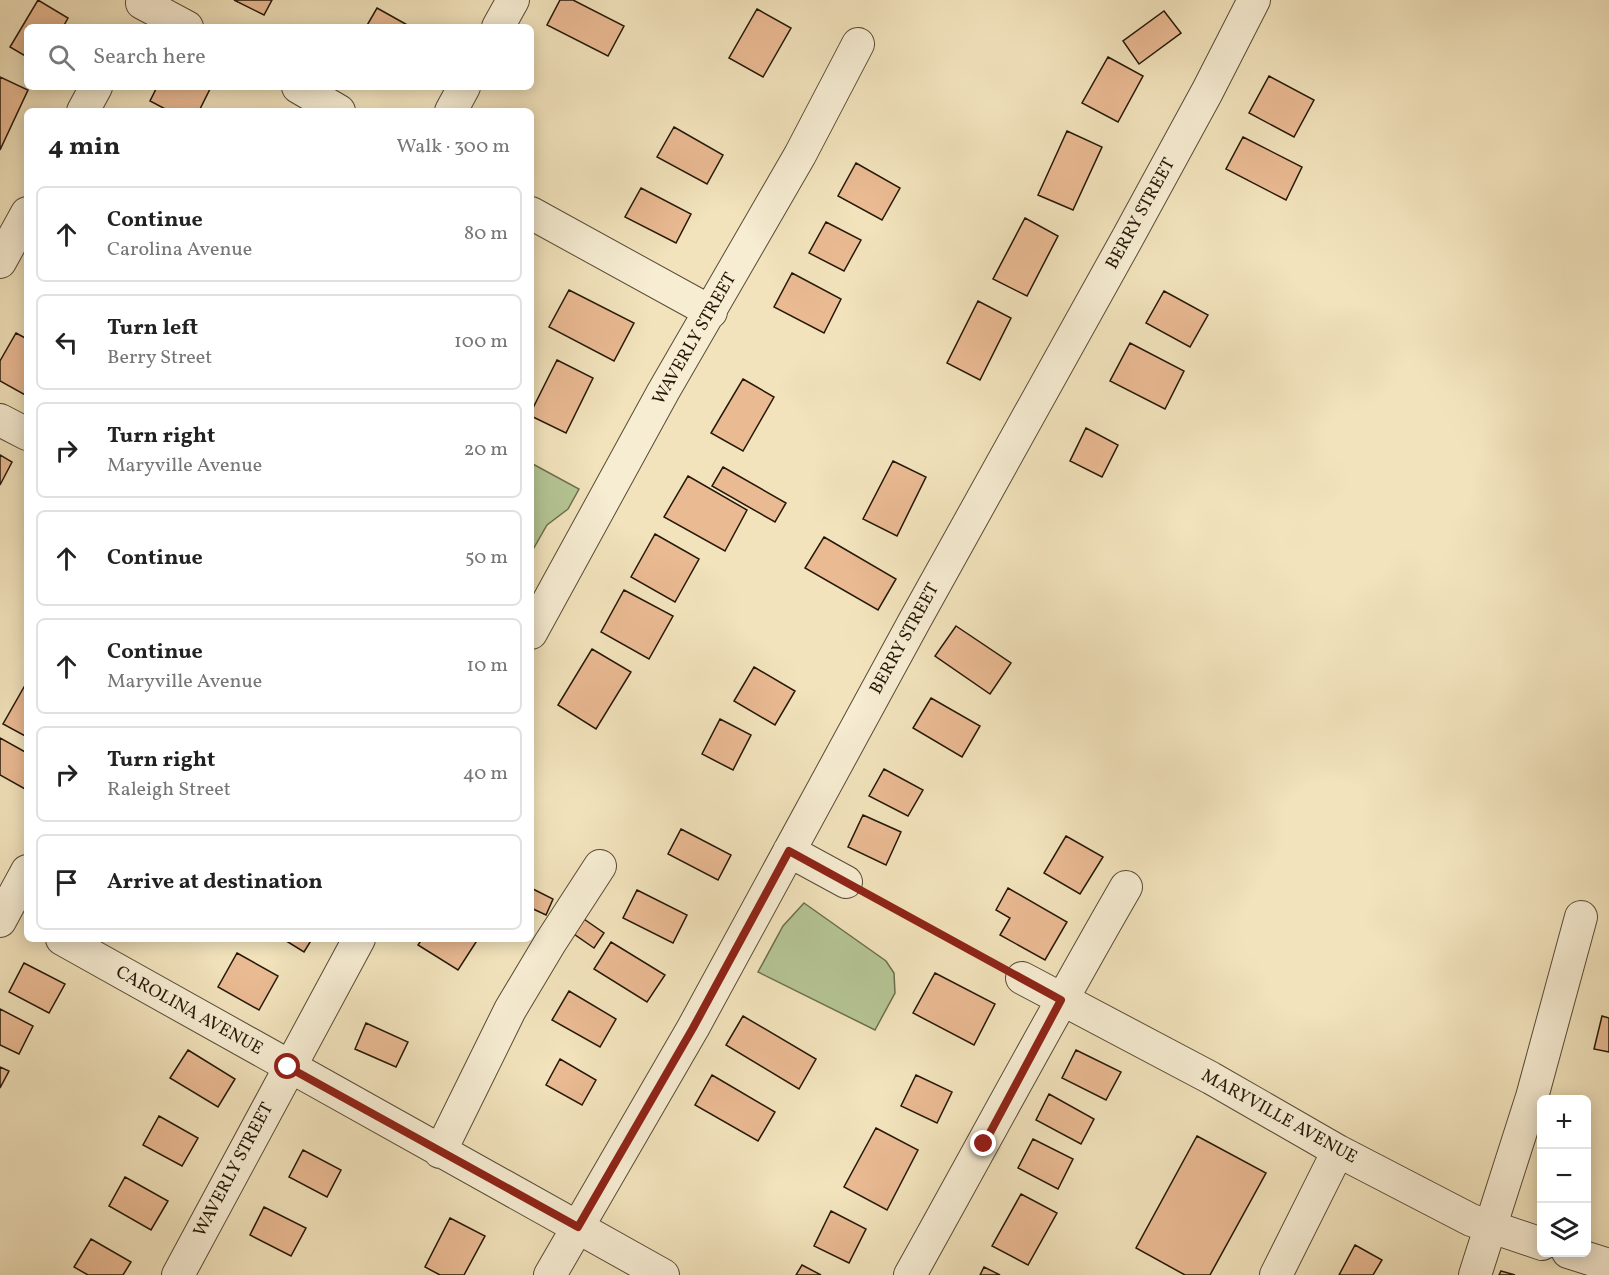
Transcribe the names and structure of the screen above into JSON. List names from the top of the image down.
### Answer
{
  "streets": {
    "street": [
      "BERRY STREET",
      "WAVERLY STREET",
      "CAROLINA AVENUE",
      "MARYVILLE AVENUE"
    ]
  },
  "crossings": [
    ["BERRY STREET", "CAROLINA AVENUE"],
    ["WAVERLY STREET", "CAROLINA AVENUE"]
  ],
  "page": {
    "search": "Search here",
    "heading": ["4 min", "Walk · 300 m"],
    "list": [
      ["Continue", "Carolina Avenue", "80 m"],
      ["Turn left", "Berry Street", "100 m"],
      ["Turn right", "Maryville Avenue", "20 m"],
      ["Continue", "50 m"],
      ["Continue", "Maryville Avenue", "10 m"],
      ["Turn right", "Raleigh Street", "40 m"],
      "Arrive at destination"
    ],
    "map_buttons": ["+", "−"]
  }
}
